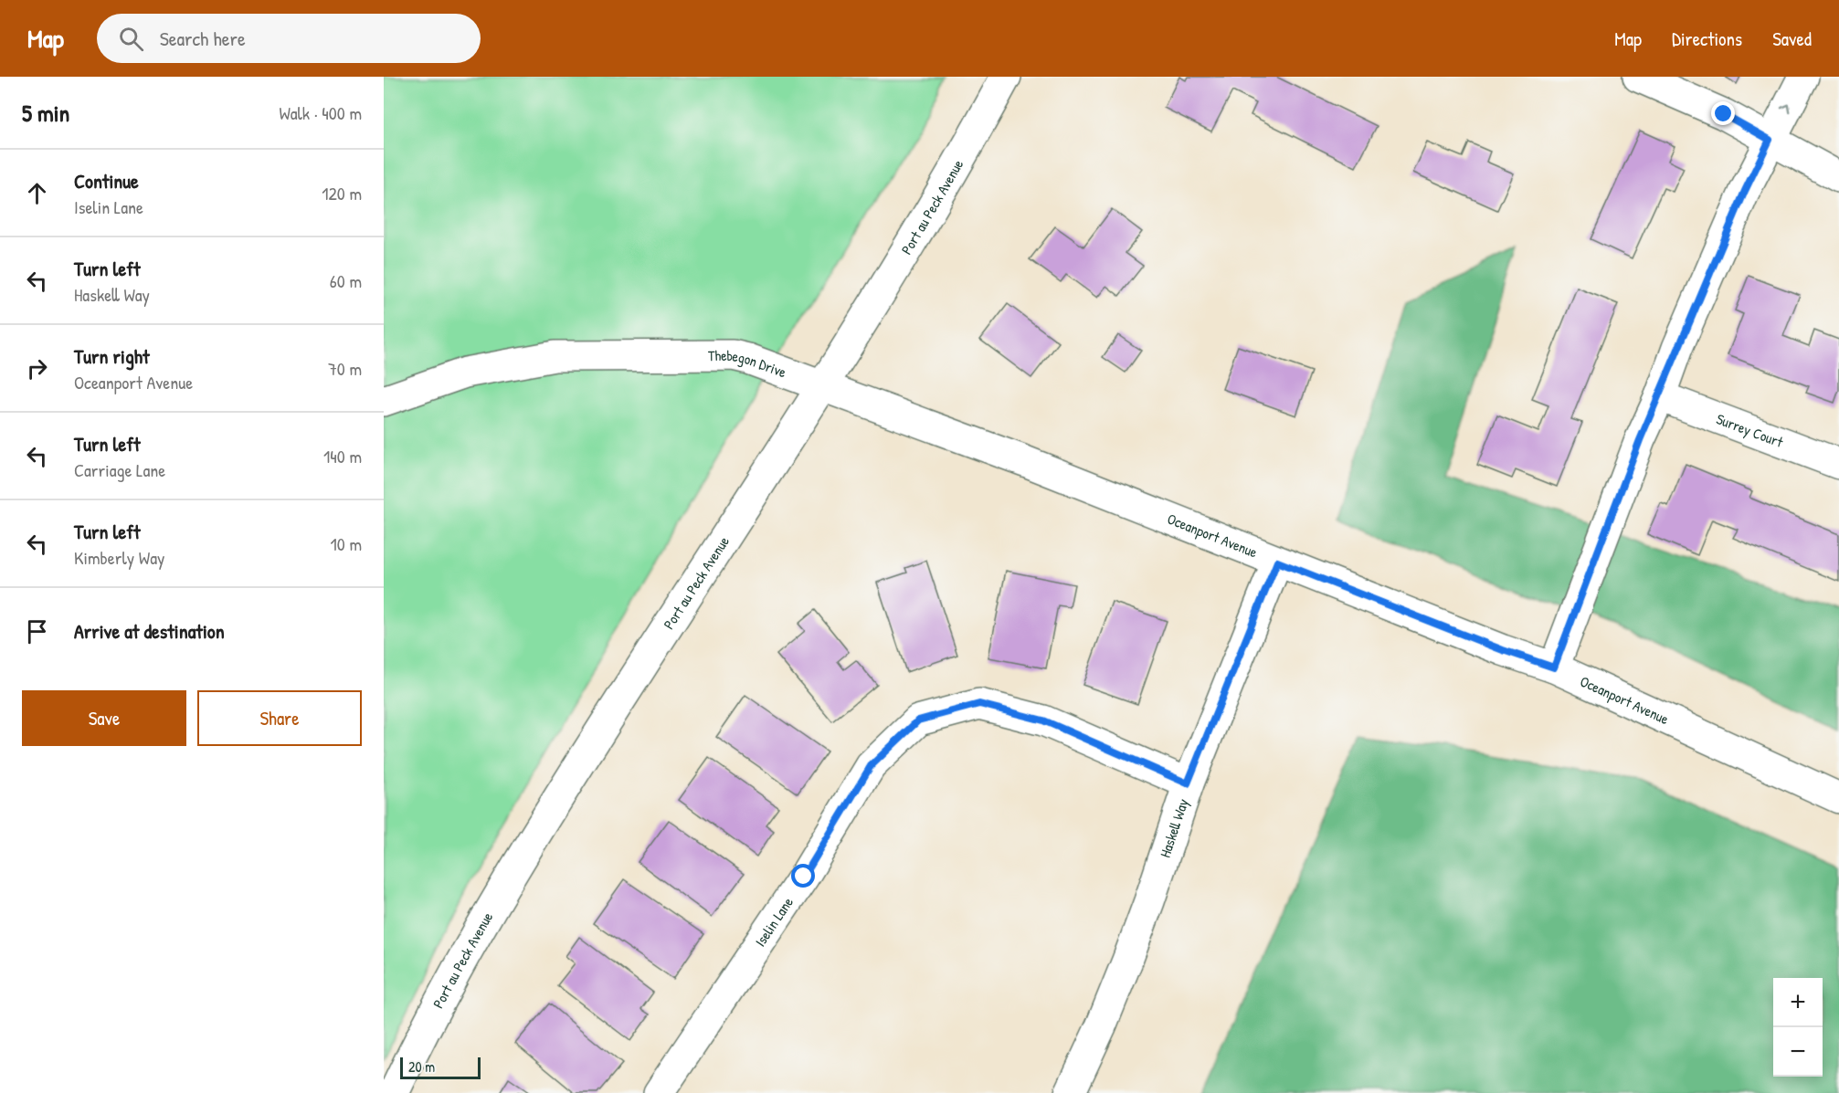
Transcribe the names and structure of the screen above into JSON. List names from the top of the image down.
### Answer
{
  "streets": {
    "street": [
      "Port au Peck Avenue",
      "Thebegon Drive",
      "Surrey Court",
      "Oceanport Avenue",
      "Haskell Way",
      "Iselin Lane"
    ]
  },
  "crossings": [
    ["Port au Peck Avenue", "Thebegon Drive"],
    ["Port au Peck Avenue", "Oceanport Avenue"],
    ["Thebegon Drive", "Oceanport Avenue"],
    ["Oceanport Avenue", "Haskell Way"],
    ["Haskell Way", "Iselin Lane"]
  ],
  "scale_bar": "20 m",
  "page": {
    "header": "Map",
    "search": "Search here",
    "nav": ["Map", "Directions", "Saved"],
    "heading": ["5 min", "Walk · 400 m"],
    "list": [
      ["Continue", "Iselin Lane", "120 m"],
      ["Turn left", "Haskell Way", "60 m"],
      ["Turn right", "Oceanport Avenue", "70 m"],
      ["Turn left", "Carriage Lane", "140 m"],
      ["Turn left", "Kimberly Way", "10 m"],
      "Arrive at destination"
    ],
    "buttons": ["Save", "Share"],
    "map_buttons": ["+", "−"],
    "scale": "20 m"
  }
}
